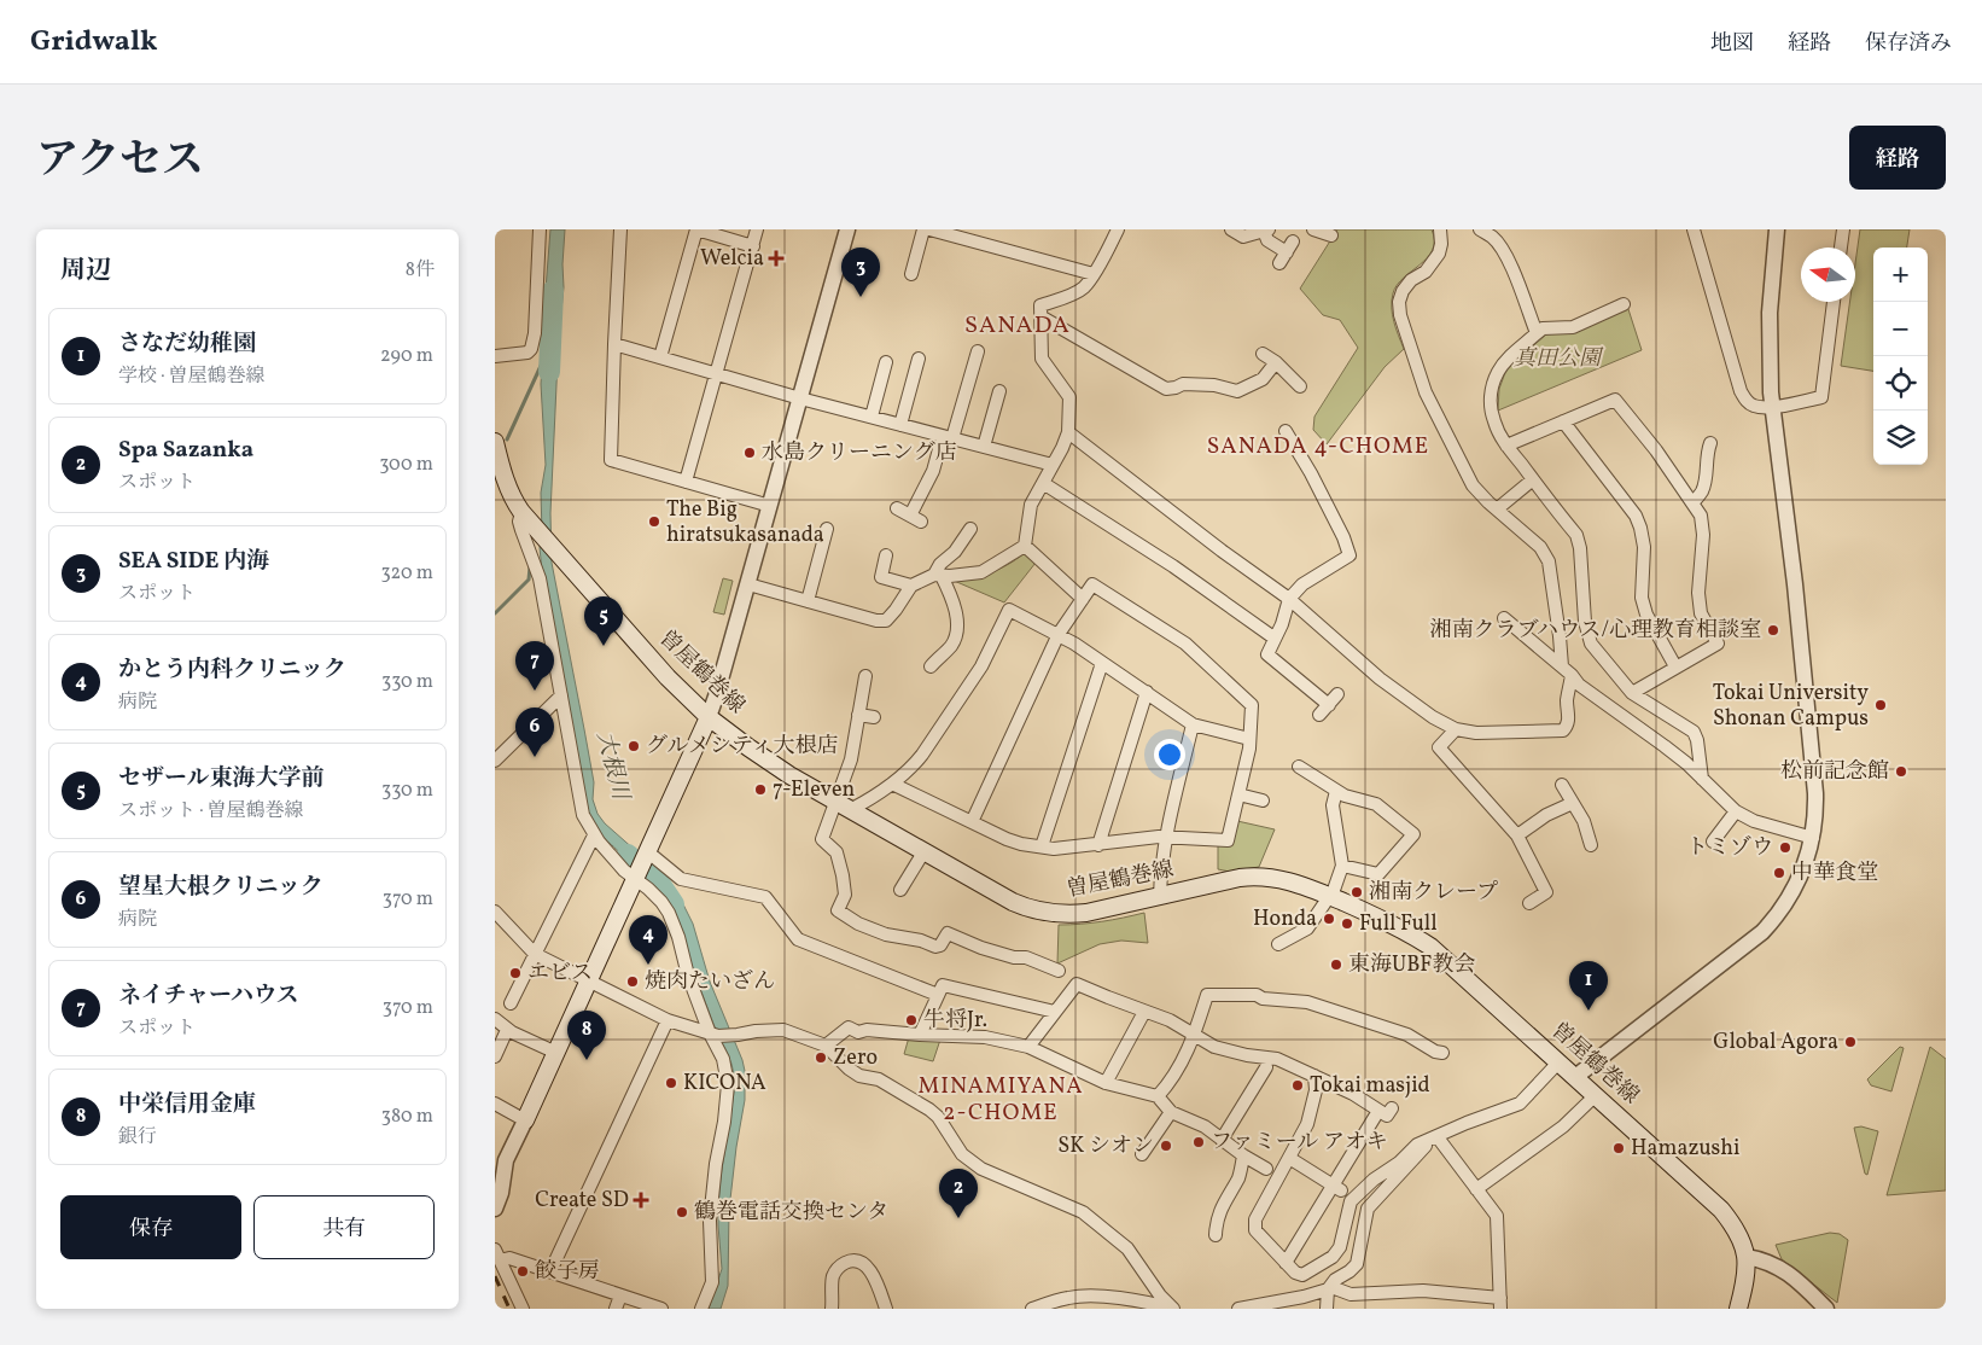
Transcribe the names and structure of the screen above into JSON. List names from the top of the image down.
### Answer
{
  "streets": {
    "main road": ["曽屋鶴巻線"]
  },
  "districts": ["SANADA", "SANADA 4-CHOME", "MINAMIYANA 2-CHOME"],
  "water": ["大根川"],
  "parks": ["真田公園"],
  "places": {
    "health": ["Welcia", "Create SD"],
    "other": [
      "水島クリーニング店",
      "The Big hiratsukasanada",
      "湘南クラブハウス/心理教育相談室",
      "Tokai University Shonan Campus",
      "グルメシティ大根店",
      "松前記念館",
      "7-Eleven",
      "トミゾウ",
      "中華食堂",
      "湘南クレープ",
      "Honda",
      "Full Full",
      "東海UBF教会",
      "エビス",
      "焼肉たいざん",
      "牛将Jr.",
      "Global Agora",
      "Zero",
      "KICONA",
      "Tokai masjid",
      "ファミール アオキ",
      "SK シオン",
      "Hamazushi",
      "鶴巻電話交換センタ",
      "餃子房"
    ]
  },
  "north": "left",
  "page": {
    "header": "Gridwalk",
    "nav": ["地図", "経路", "保存済み"],
    "title": "アクセス",
    "buttons": [
      "経路",
      ["保存", "共有"]
    ],
    "heading": ["周辺", "8件"],
    "map_buttons": ["+", "−"],
    "pins": [
      "3",
      "5",
      "7",
      "6",
      "4",
      "1",
      "8",
      "2"
    ],
    "list": [
      {
        "mark": "1",
        "name": "さなだ幼稚園",
        "note": "学校 · 曽屋鶴巻線",
        "value": "290 m"
      },
      {
        "mark": "2",
        "name": "Spa Sazanka",
        "note": "スポット",
        "value": "300 m"
      },
      {
        "mark": "3",
        "name": "SEA SIDE 内海",
        "note": "スポット",
        "value": "320 m"
      },
      {
        "mark": "4",
        "name": "かとう内科クリニック",
        "note": "病院",
        "value": "330 m"
      },
      {
        "mark": "5",
        "name": "セザール東海大学前",
        "note": "スポット · 曽屋鶴巻線",
        "value": "330 m"
      },
      {
        "mark": "6",
        "name": "望星大根クリニック",
        "note": "病院",
        "value": "370 m"
      },
      {
        "mark": "7",
        "name": "ネイチャーハウス",
        "note": "スポット",
        "value": "370 m"
      },
      {
        "mark": "8",
        "name": "中栄信用金庫",
        "note": "銀行",
        "value": "380 m"
      }
    ]
  }
}
